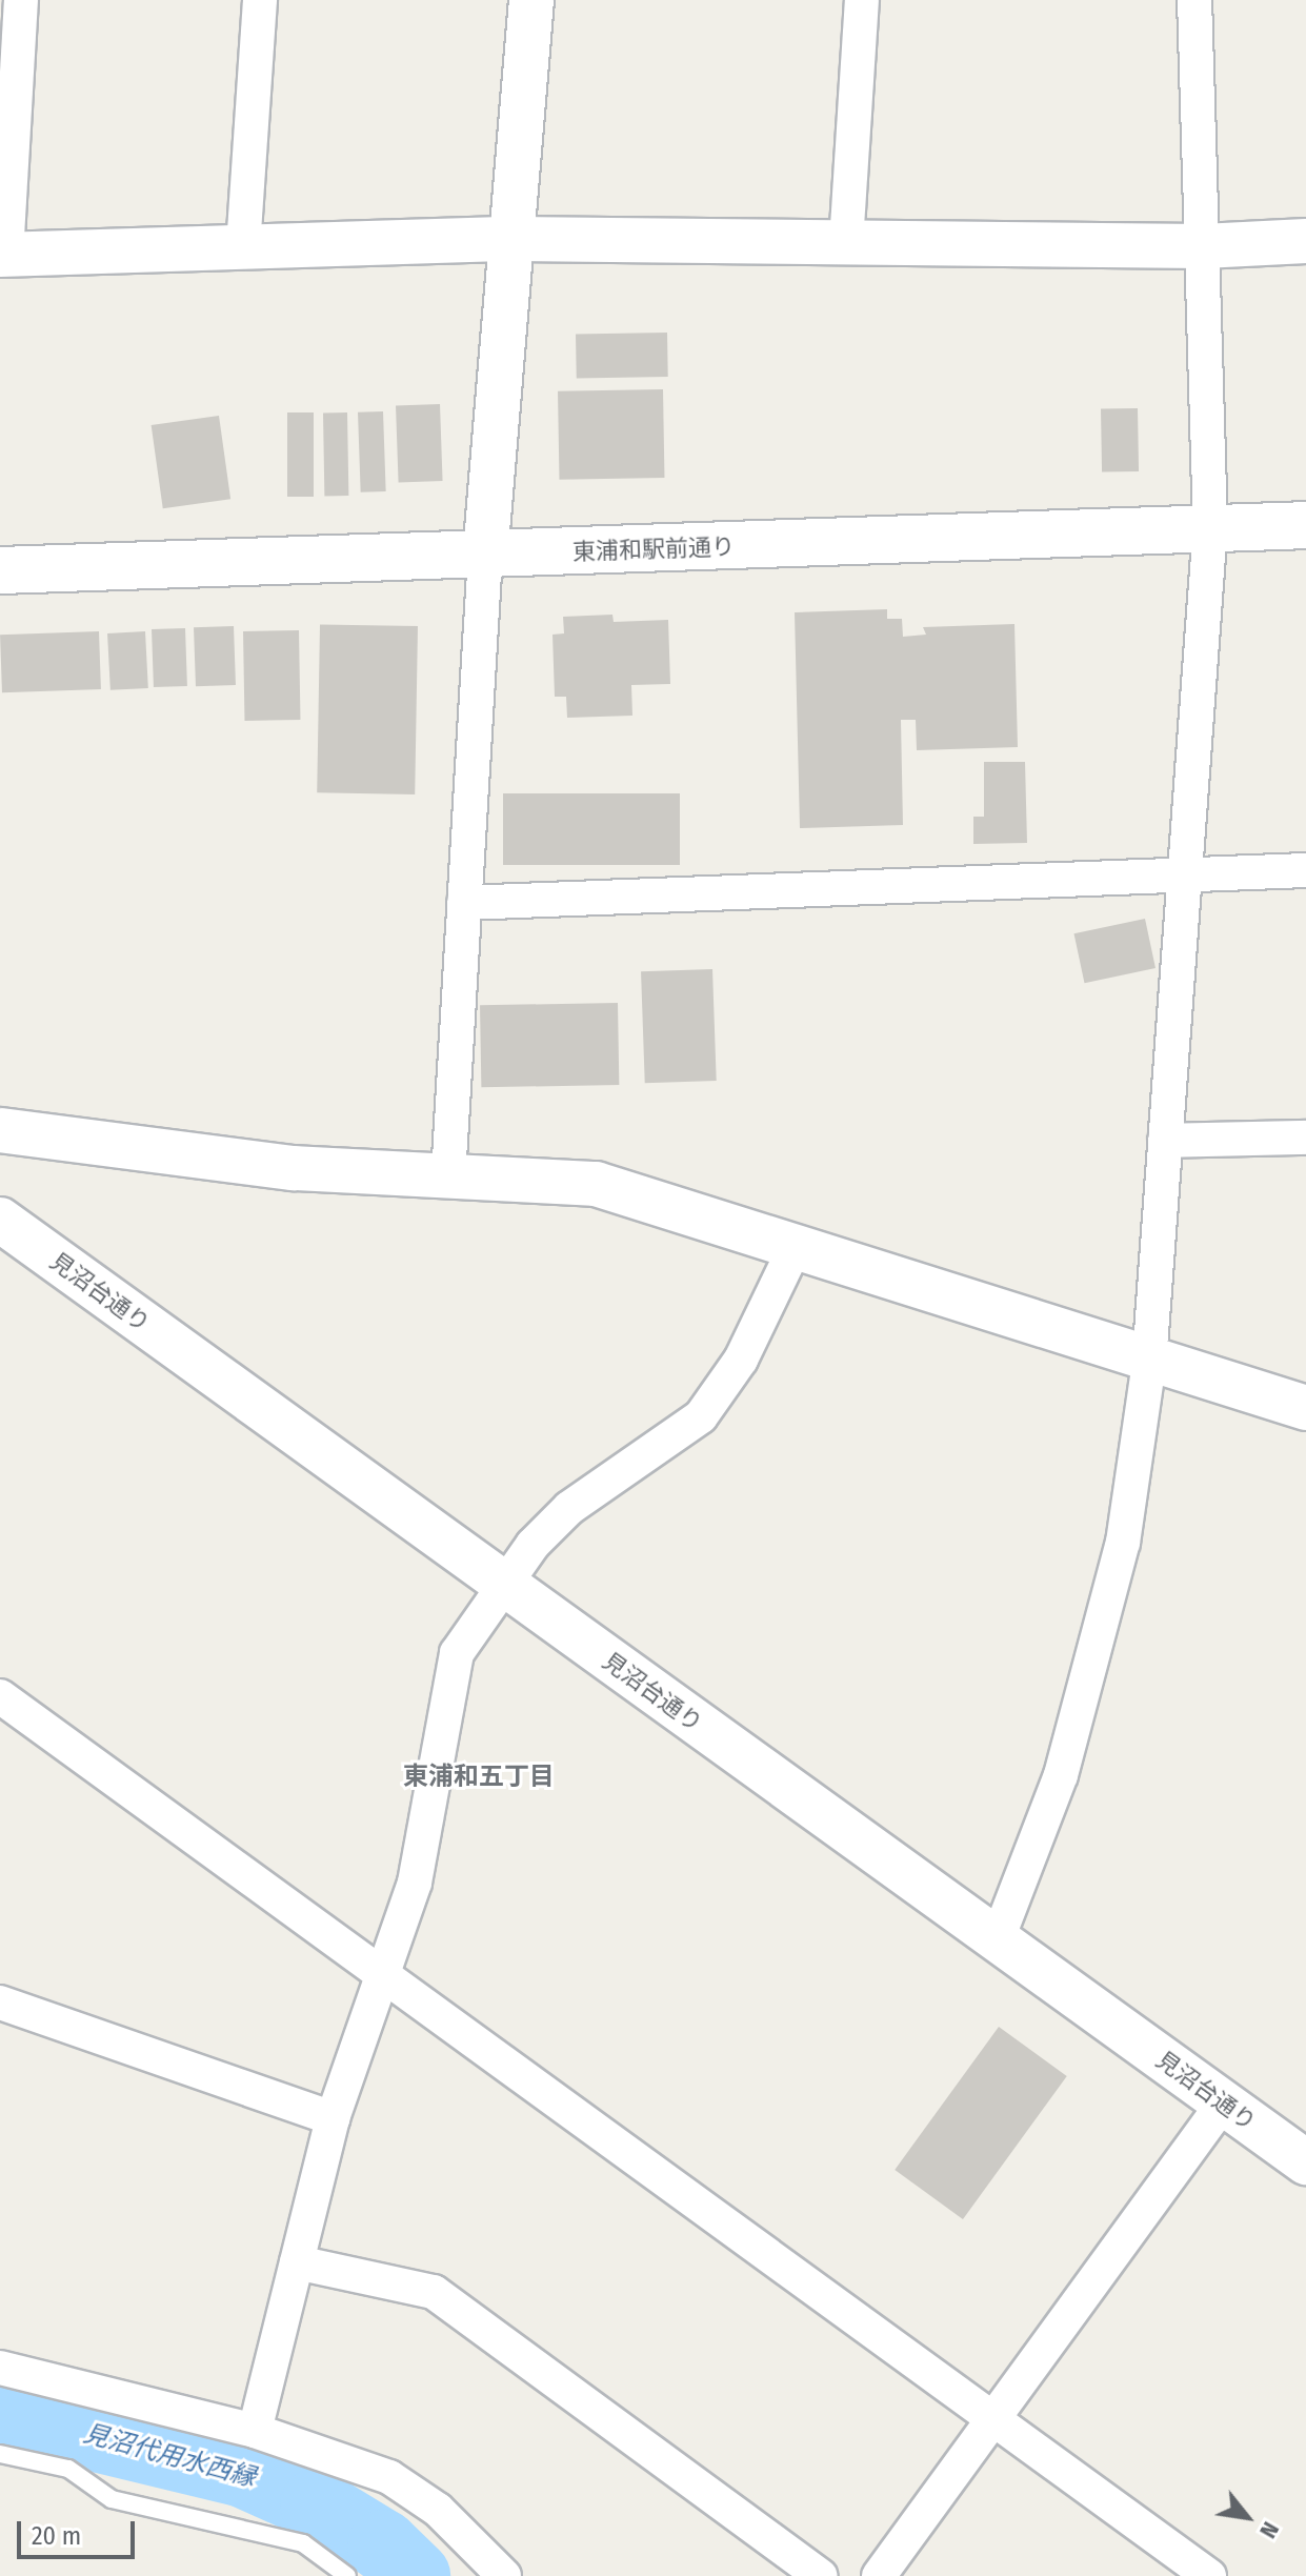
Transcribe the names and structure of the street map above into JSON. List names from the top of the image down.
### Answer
{
  "streets": {
    "main road": ["東浦和駅前通り"],
    "street": ["見沼台通り"]
  },
  "districts": ["東浦和五丁目"],
  "water": ["見沼代用水西縁"],
  "scale_bar": "20 m",
  "north": "bottom right"
}
